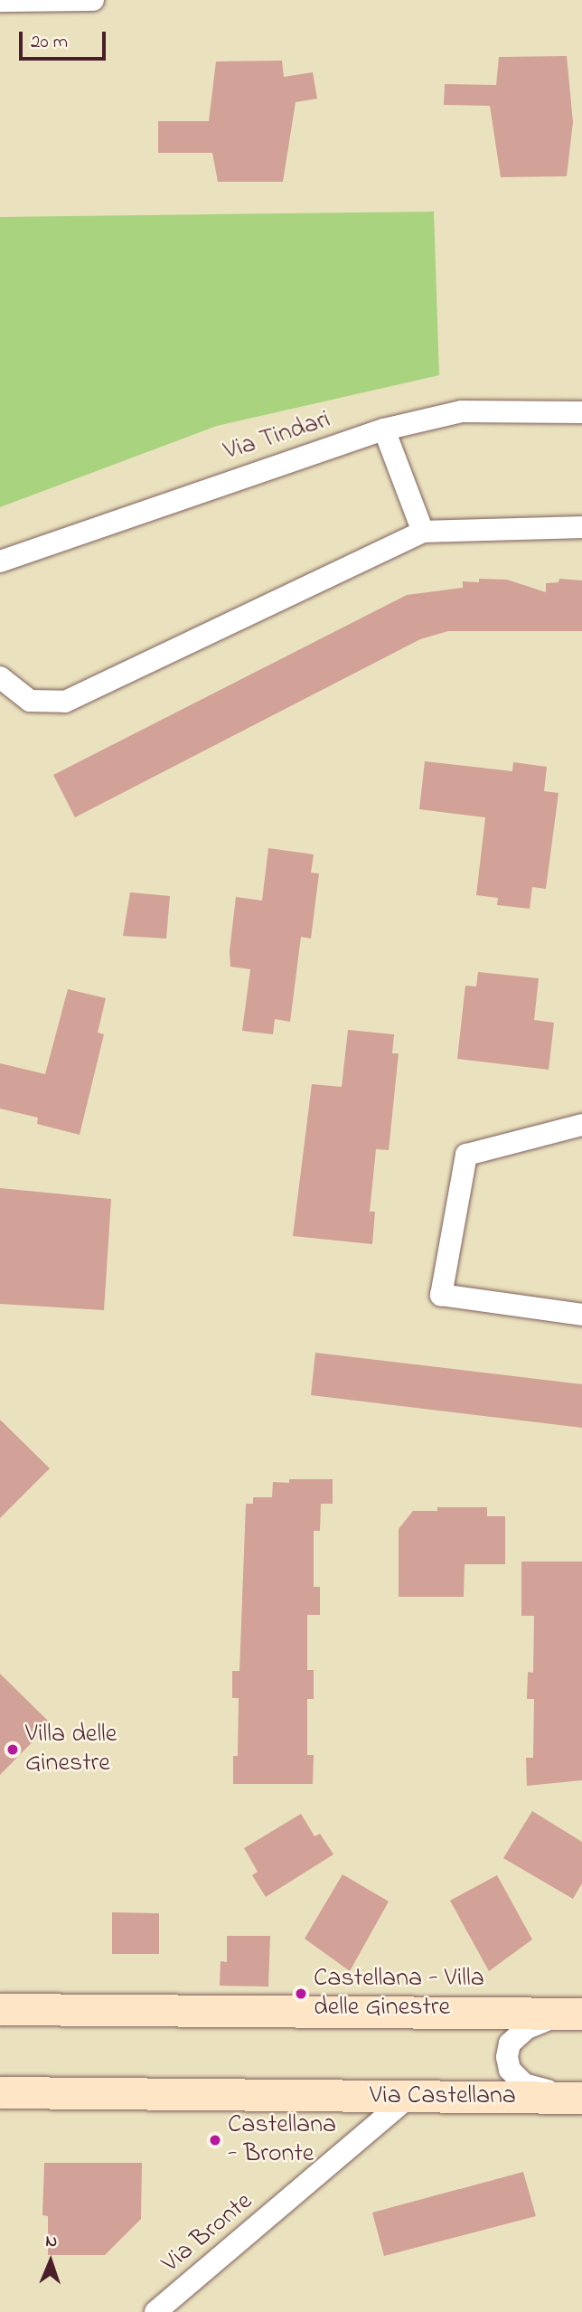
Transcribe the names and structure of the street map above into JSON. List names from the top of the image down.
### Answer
{
  "streets": {
    "main road": ["Via Castellana"],
    "street": ["Via Tindari", "Via Bronte"]
  },
  "crossings": [
    ["Via Castellana", "Via Bronte"]
  ],
  "places": ["Villa delle Ginestre", "Castellana - Villa delle Ginestre", "Castellana - Bronte"],
  "scale_bar": "20 m",
  "north": "top"
}
